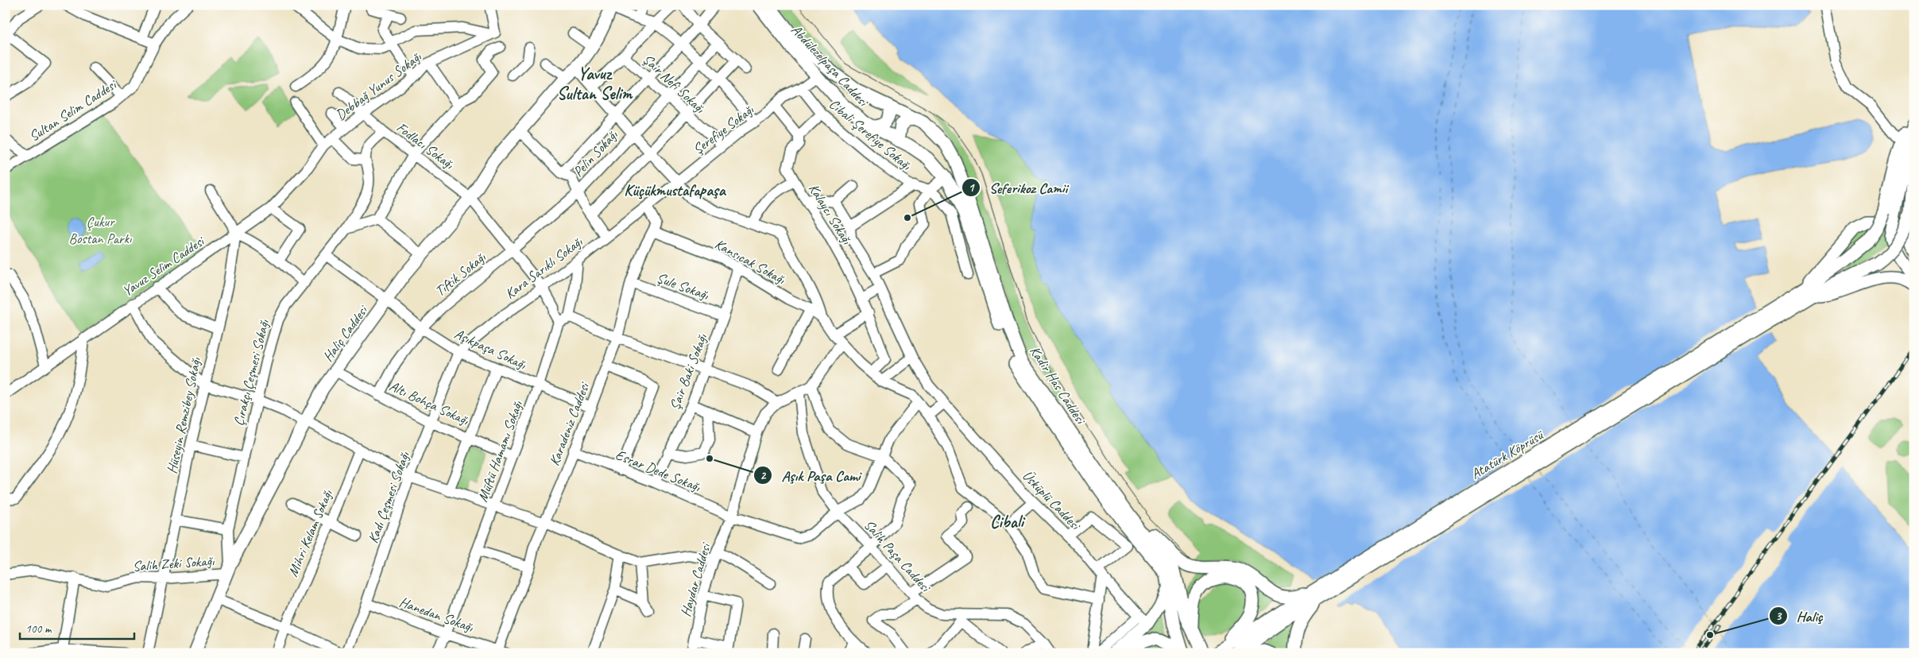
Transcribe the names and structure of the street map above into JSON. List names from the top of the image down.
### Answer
{
  "streets": {
    "main road": [
      "Abdülezelpaşa Caddesi",
      "Haliç Caddesi",
      "Kadir Has Caddesi",
      "Atatürk Köprüsü"
    ],
    "street": [
      "Şair Nefi Sokağı",
      "Debbağ Yunus Sokağı",
      "Sultan Selim Caddesi",
      "Şerefiye Sokağı",
      "Cibali Şerefiye Sokağı",
      "Fodlacı Sokağı",
      "Pelin Sokağı",
      "Kalaycı Sokağı",
      "Kansıcak Sokağı",
      "Yavuz Selim Caddesi",
      "Kara Sarıklı Sokağı",
      "Tiftik Sokağı",
      "Şule Sokağı",
      "Aşıkpaşa Sokağı",
      "Şair Baki Sokağı",
      "Çırakçı Çeşmesi Sokağı",
      "Altı Bohça Sokağı",
      "Hüseyin Remzibey Sokağı",
      "Karadeniz Caddesi",
      "Müftü Hamamı Sokağı",
      "Esrar Dede Sokağı",
      "Kadı Çeşmesi Sokağı",
      "Üsküplü Caddesi",
      "Mihri Kelam Sokağı",
      "Salih Paşa Caddesi",
      "Salih Zeki Sokağı",
      "Haydar Caddesi",
      "Hanedan Sokağı"
    ]
  },
  "crossings": [
    ["Abdülezelpaşa Caddesi", "Şerefiye Sokağı"],
    ["Abdülezelpaşa Caddesi", "Kadir Has Caddesi"],
    ["Şair Nefi Sokağı", "Şerefiye Sokağı"],
    ["Şair Nefi Sokağı", "Pelin Sokağı"],
    ["Debbağ Yunus Sokağı", "Fodlacı Sokağı"],
    ["Debbağ Yunus Sokağı", "Yavuz Selim Caddesi"],
    ["Şerefiye Sokağı", "Cibali Şerefiye Sokağı"],
    ["Şerefiye Sokağı", "Kara Sarıklı Sokağı"],
    ["Fodlacı Sokağı", "Kara Sarıklı Sokağı"],
    ["Fodlacı Sokağı", "Tiftik Sokağı"],
    ["Fodlacı Sokağı", "Haliç Caddesi"],
    ["Fodlacı Sokağı", "Müftü Hamamı Sokağı"],
    ["Pelin Sokağı", "Tiftik Sokağı"],
    ["Kansıcak Sokağı", "Şair Baki Sokağı"],
    ["Kansıcak Sokağı", "Karadeniz Caddesi"],
    ["Yavuz Selim Caddesi", "Hüseyin Remzibey Sokağı"],
    ["Kara Sarıklı Sokağı", "Aşıkpaşa Sokağı"],
    ["Kara Sarıklı Sokağı", "Müftü Hamamı Sokağı"],
    ["Kara Sarıklı Sokağı", "Kadı Çeşmesi Sokağı"],
    ["Tiftik Sokağı", "Aşıkpaşa Sokağı"],
    ["Tiftik Sokağı", "Altı Bohça Sokağı"],
    ["Şule Sokağı", "Şair Baki Sokağı"],
    ["Şule Sokağı", "Karadeniz Caddesi"],
    ["Haliç Caddesi", "Aşıkpaşa Sokağı"],
    ["Haliç Caddesi", "Çırakçı Çeşmesi Sokağı"],
    ["Haliç Caddesi", "Altı Bohça Sokağı"],
    ["Haliç Caddesi", "Salih Zeki Sokağı"],
    ["Aşıkpaşa Sokağı", "Çırakçı Çeşmesi Sokağı"],
    ["Aşıkpaşa Sokağı", "Karadeniz Caddesi"],
    ["Aşıkpaşa Sokağı", "Müftü Hamamı Sokağı"],
    ["Aşıkpaşa Sokağı", "Kadı Çeşmesi Sokağı"],
    ["Şair Baki Sokağı", "Esrar Dede Sokağı"],
    ["Çırakçı Çeşmesi Sokağı", "Salih Zeki Sokağı"],
    ["Altı Bohça Sokağı", "Müftü Hamamı Sokağı"],
    ["Altı Bohça Sokağı", "Kadı Çeşmesi Sokağı"],
    ["Hüseyin Remzibey Sokağı", "Salih Zeki Sokağı"],
    ["Karadeniz Caddesi", "Esrar Dede Sokağı"],
    ["Karadeniz Caddesi", "Hanedan Sokağı"],
    ["Müftü Hamamı Sokağı", "Hanedan Sokağı"],
    ["Esrar Dede Sokağı", "Salih Paşa Caddesi"],
    ["Esrar Dede Sokağı", "Haydar Caddesi"],
    ["Kadı Çeşmesi Sokağı", "Hanedan Sokağı"]
  ],
  "districts": ["Yavuz Sultan Selim", "Küçükmustafapaşa", "Cibali"],
  "parks": ["Çukur Bostan Parkı"],
  "places": ["Seferikoz Camii", "Aşık Paşa Cami", "Haliç"],
  "scale_bar": "100 m"
}
